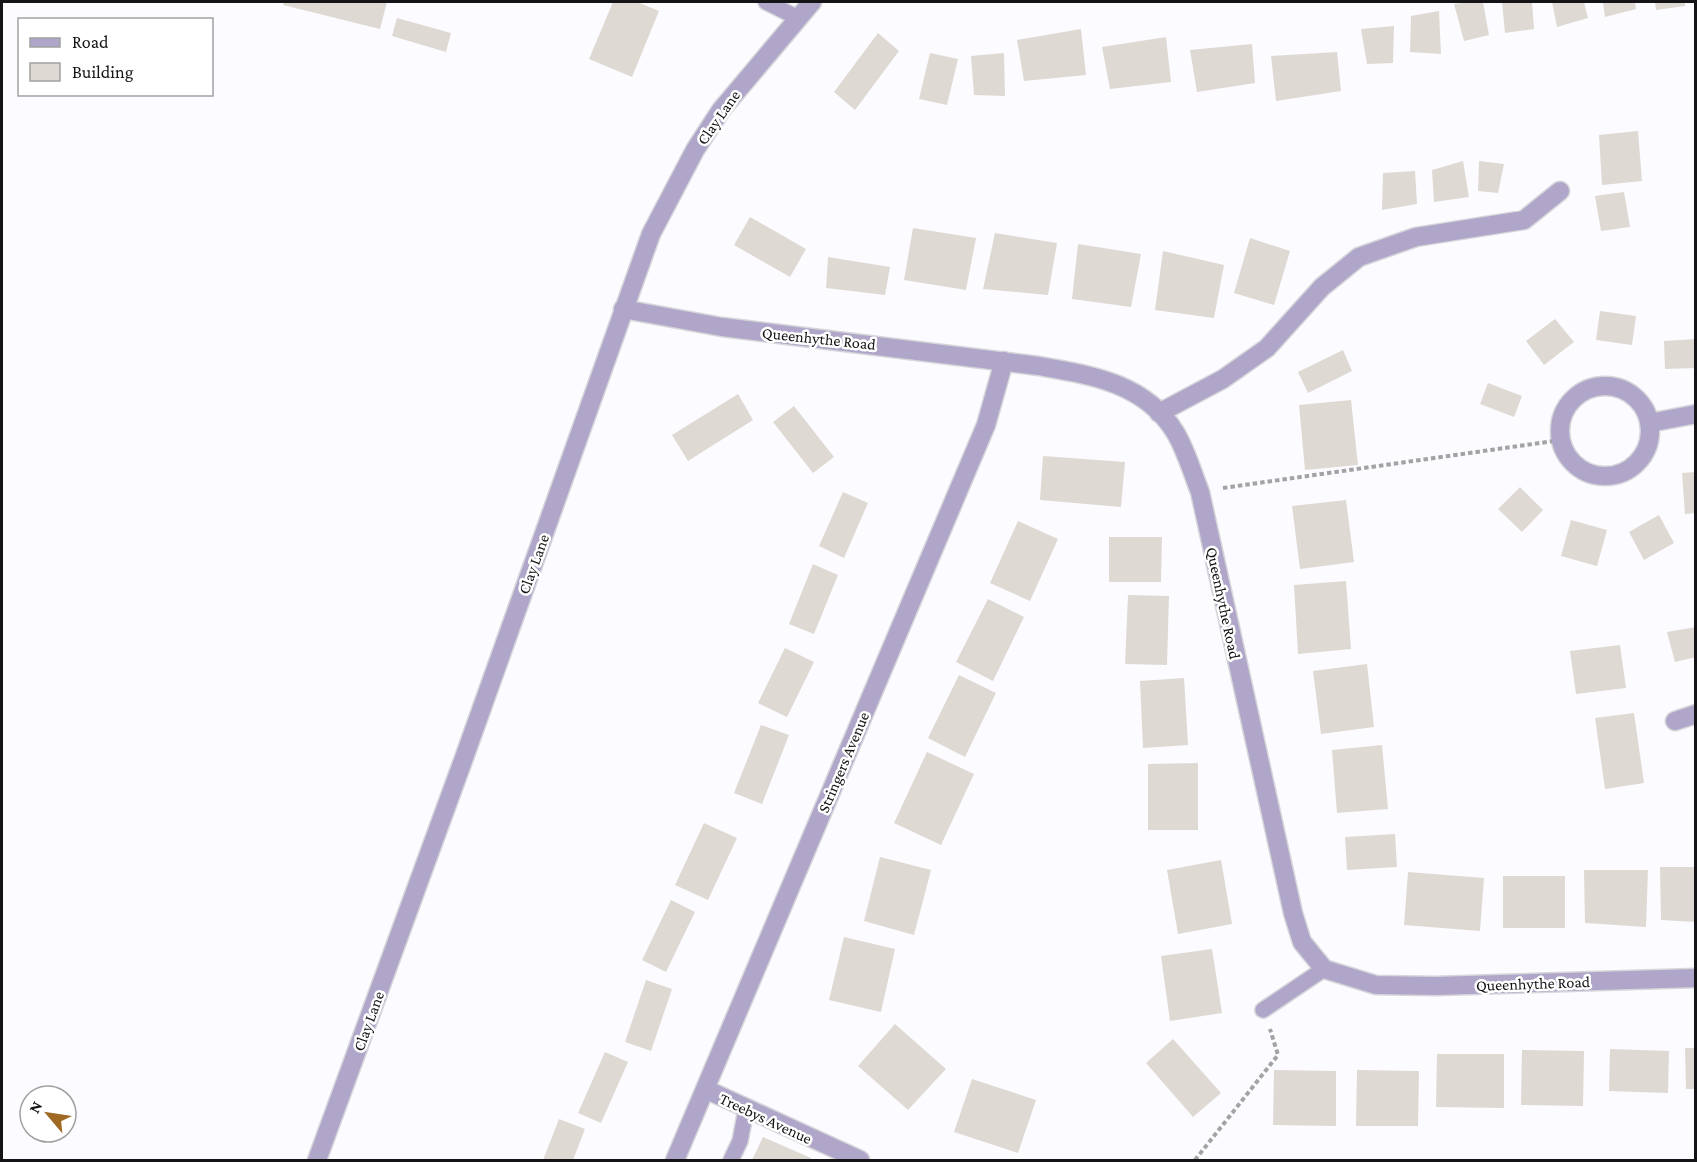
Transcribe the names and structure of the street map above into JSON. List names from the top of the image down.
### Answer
{
  "streets": {
    "street": [
      "Clay Lane",
      "Queenhythe Road",
      "Stringers Avenue",
      "Treebys Avenue"
    ]
  },
  "crossings": [
    ["Clay Lane", "Queenhythe Road"],
    ["Queenhythe Road", "Stringers Avenue"],
    ["Stringers Avenue", "Treebys Avenue"]
  ],
  "legend": ["Road", "Building"],
  "north": "top left"
}
